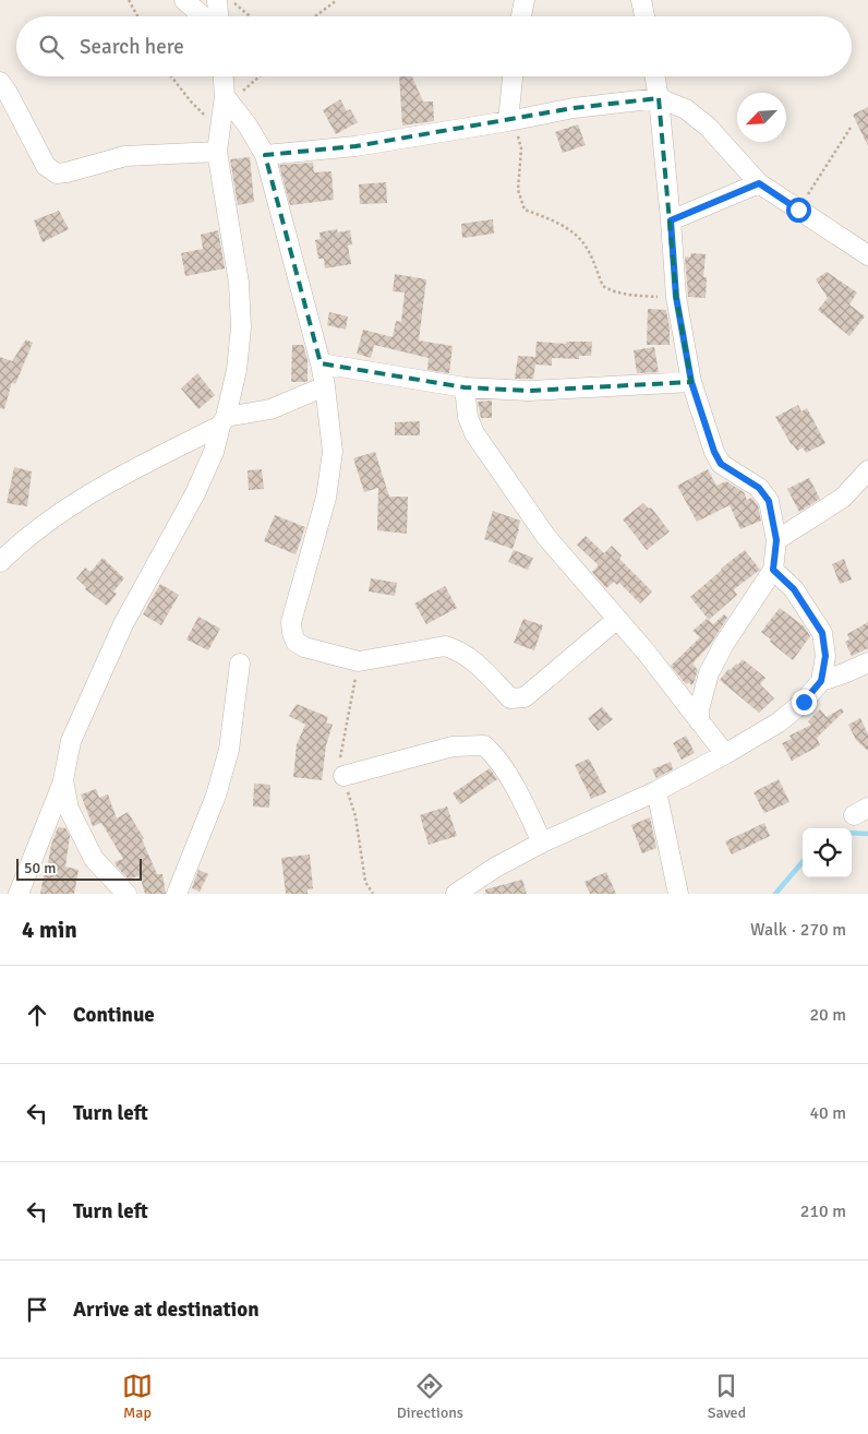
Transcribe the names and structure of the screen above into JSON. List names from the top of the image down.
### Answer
{
  "scale_bar": "50 m",
  "north": "bottom left",
  "page": {
    "search": "Search here",
    "scale": "50 m",
    "heading": ["4 min", "Walk · 270 m"],
    "list": [
      ["Continue", "20 m"],
      ["Turn left", "40 m"],
      ["Turn left", "210 m"],
      "Arrive at destination"
    ],
    "nav": ["Map", "Directions", "Saved"]
  }
}
